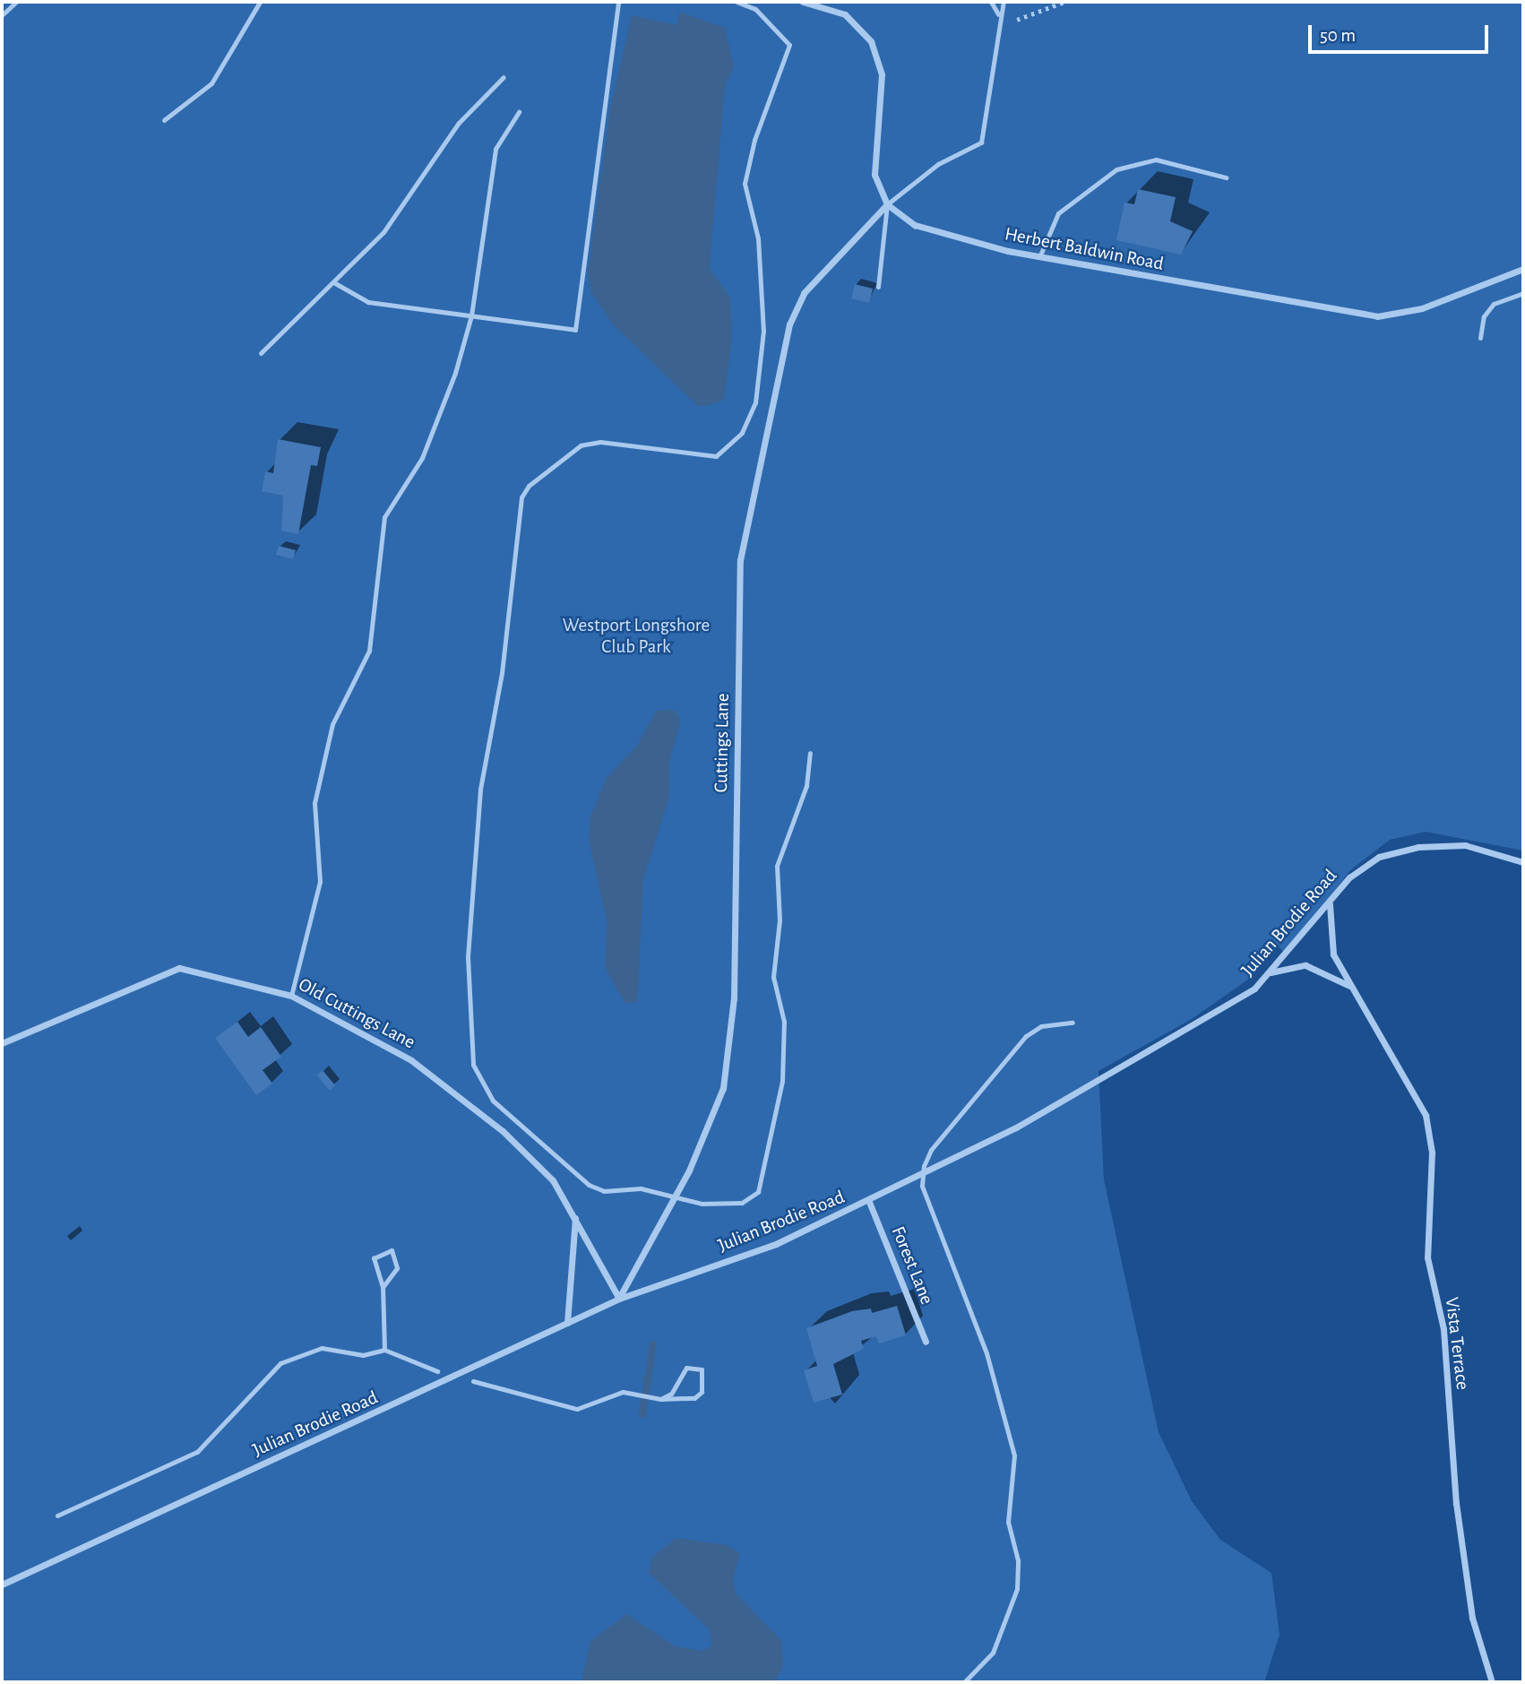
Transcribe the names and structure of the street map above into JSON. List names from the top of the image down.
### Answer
{
  "streets": {
    "street": [
      "Herbert Baldwin Road",
      "Cuttings Lane",
      "Julian Brodie Road",
      "Old Cuttings Lane",
      "Forest Lane",
      "Vista Terrace"
    ]
  },
  "crossings": [
    ["Herbert Baldwin Road", "Cuttings Lane"],
    ["Cuttings Lane", "Julian Brodie Road"],
    ["Cuttings Lane", "Old Cuttings Lane"],
    ["Julian Brodie Road", "Old Cuttings Lane"],
    ["Julian Brodie Road", "Forest Lane"],
    ["Julian Brodie Road", "Vista Terrace"]
  ],
  "parks": ["Westport Longshore Club Park"],
  "scale_bar": "50 m"
}
